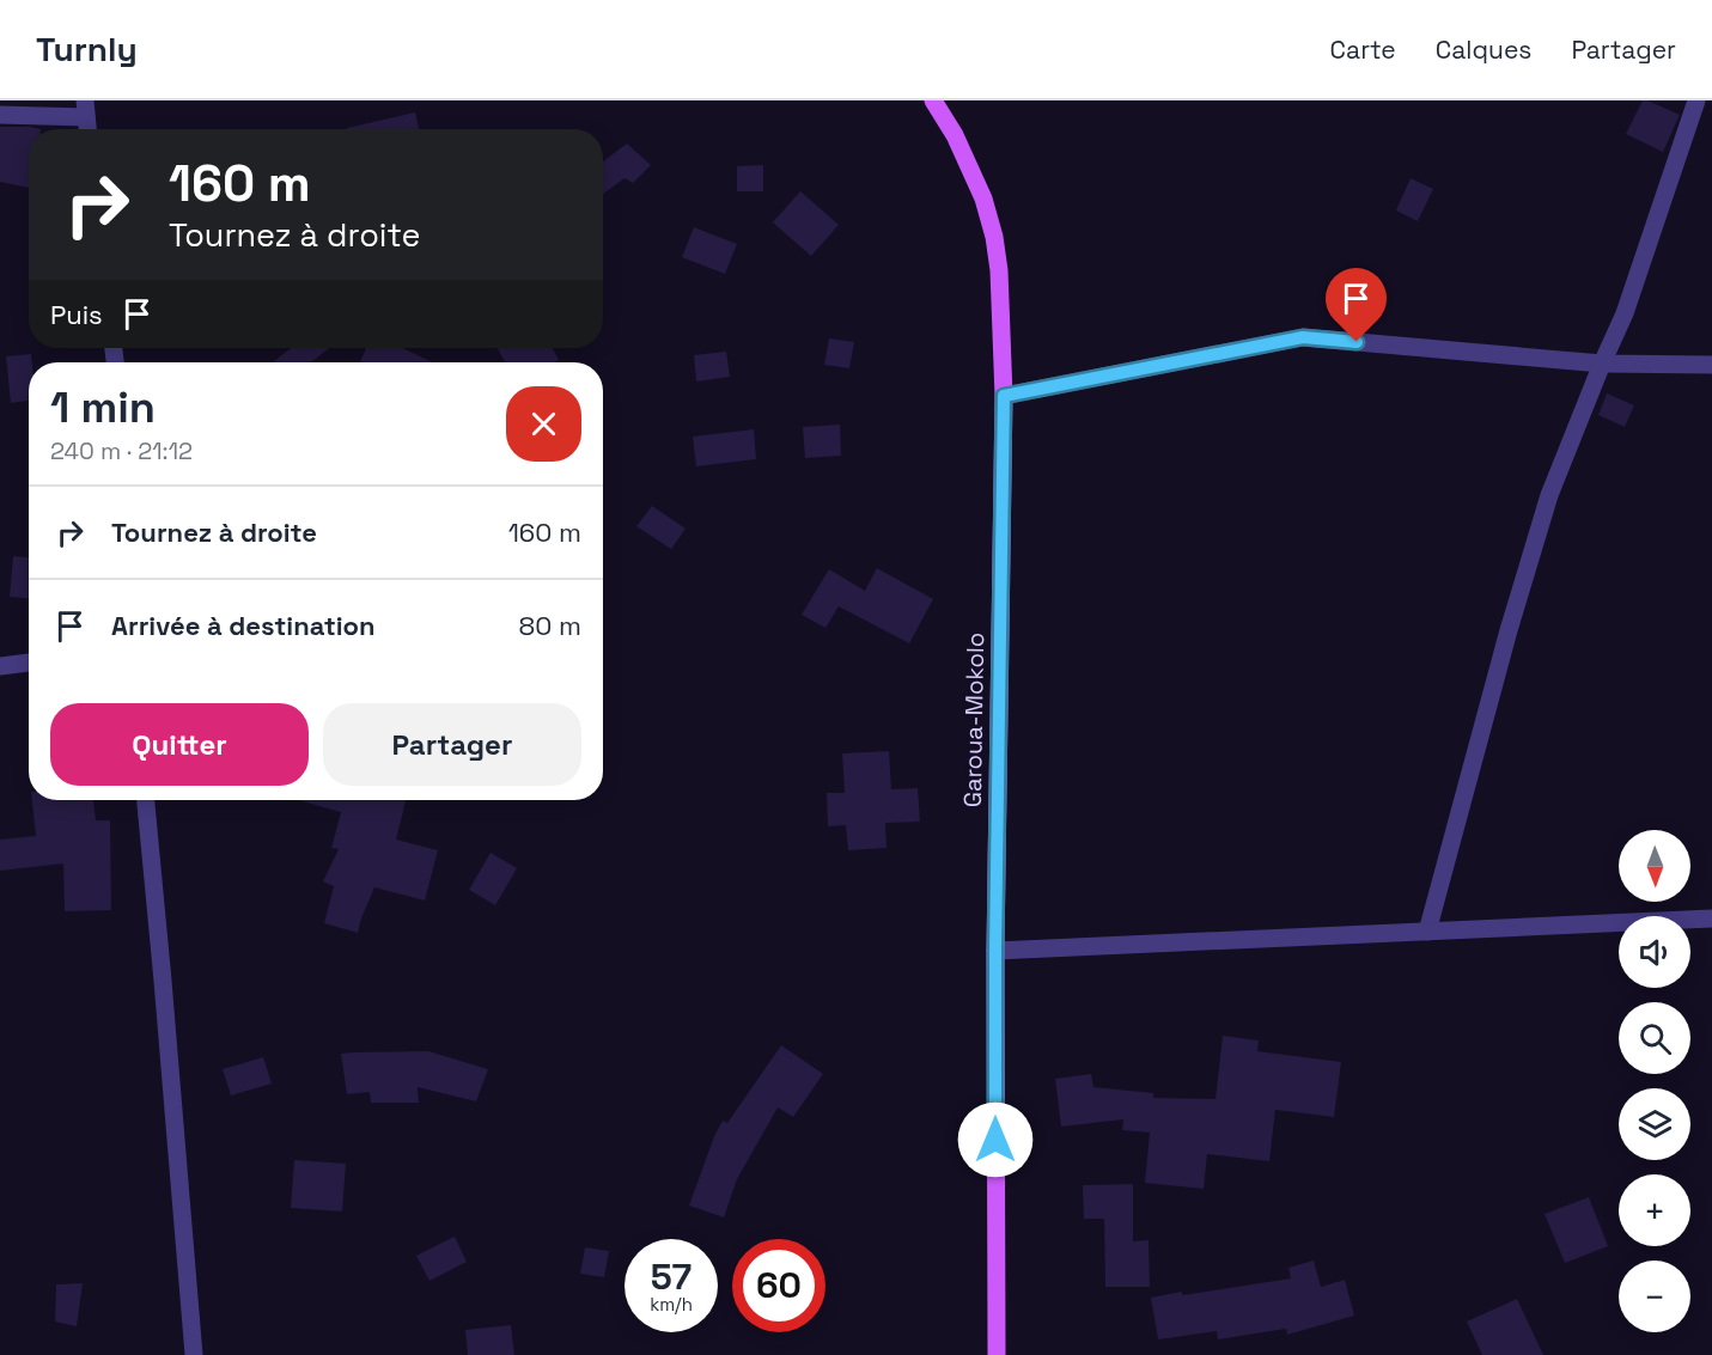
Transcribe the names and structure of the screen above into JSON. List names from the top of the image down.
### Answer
{
  "streets": {
    "main road": ["Garoua-Mokolo"]
  },
  "north": "bottom",
  "page": {
    "header": "Turnly",
    "nav": ["Carte", "Calques", "Partager"],
    "turn": ["160 m", "Tournez à droite"],
    "then": "Puis",
    "heading": ["1 min", "240 m · 21:12"],
    "list": [
      {
        "name": "Tournez à droite",
        "value": "160 m"
      },
      {
        "name": "Arrivée à destination",
        "value": "80 m"
      }
    ],
    "buttons": ["Quitter", "Partager"],
    "map_buttons": ["+", "−"],
    "speed": "57 km/h",
    "limit": "60"
  }
}
